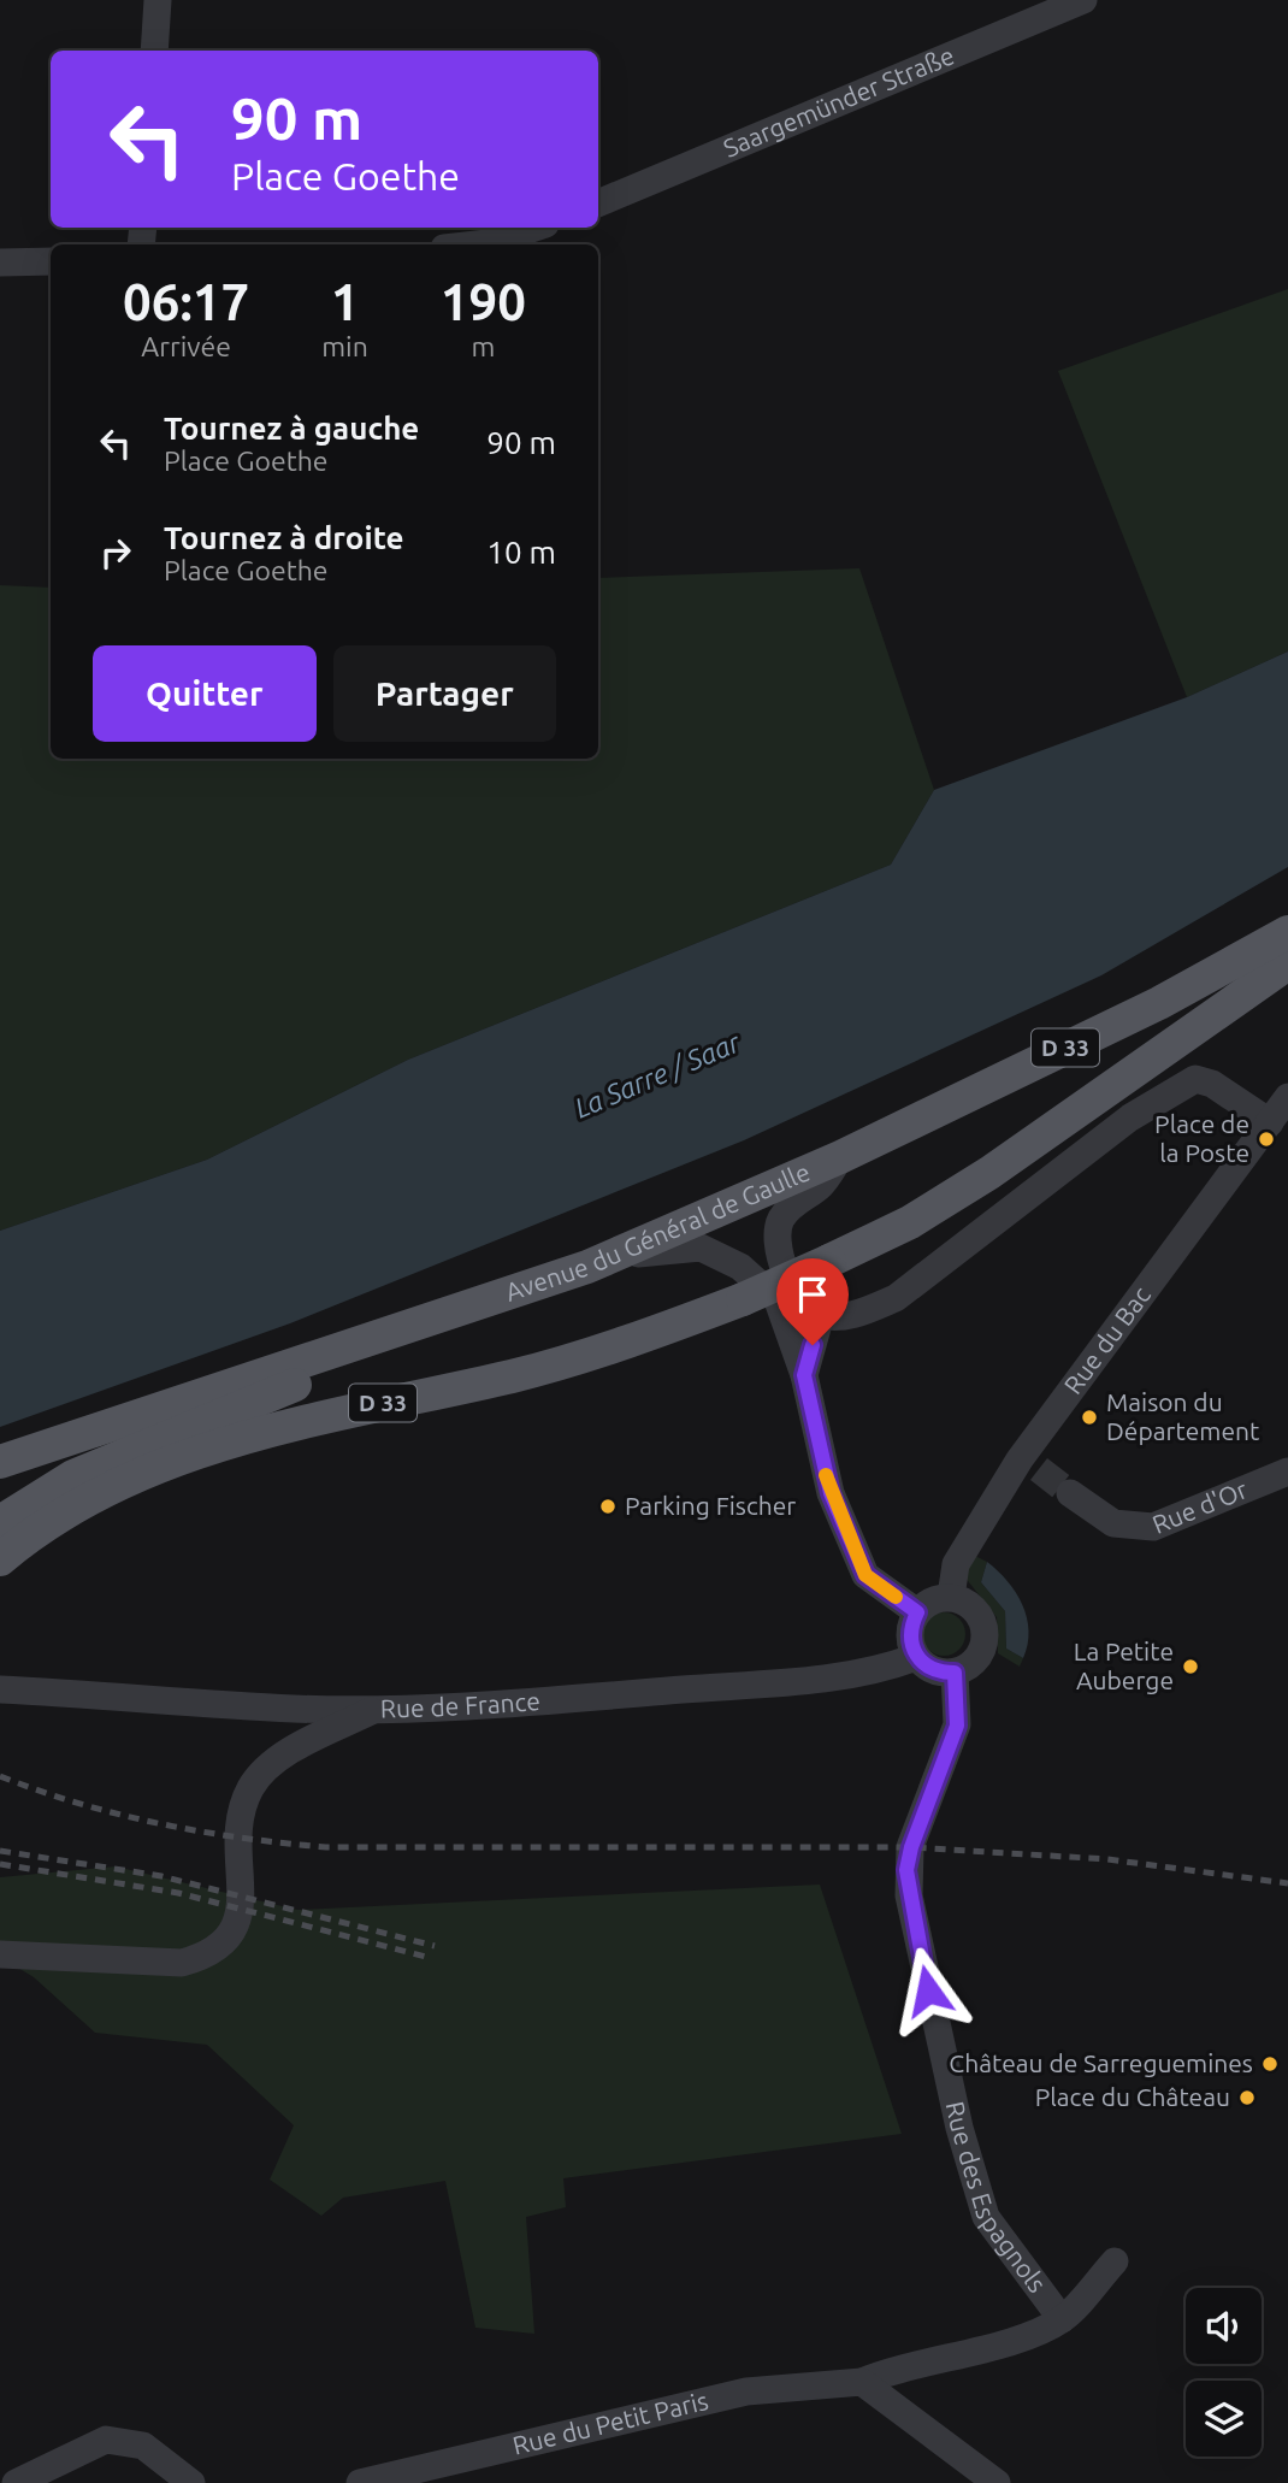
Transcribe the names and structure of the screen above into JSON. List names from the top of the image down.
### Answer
{
  "streets": {
    "main road": ["D 33", "Avenue du Général de Gaulle"],
    "street": [
      "Saargemünder Straße",
      "Rue du Bac",
      "Rue d'Or",
      "Rue de France",
      "Rue des Espagnols",
      "Rue du Petit Paris"
    ]
  },
  "crossings": [
    ["Rue du Bac", "Rue de France"],
    ["Rue du Bac", "Rue des Espagnols"],
    ["Rue de France", "Rue des Espagnols"],
    ["Rue des Espagnols", "Rue du Petit Paris"]
  ],
  "water": ["La Sarre / Saar"],
  "places": [
    "Place de la Poste",
    "Maison du Département",
    "Parking Fischer",
    "La Petite Auberge",
    "Château de Sarreguemines",
    "Place du Château"
  ],
  "page": {
    "turn": ["90 m", "Place Goethe"],
    "eta": [
      "06:17",
      "Arrivée",
      "1",
      "min",
      "190",
      "m"
    ],
    "list": [
      {
        "name": "Tournez à gauche",
        "note": "Place Goethe",
        "value": "90 m"
      },
      {
        "name": "Tournez à droite",
        "note": "Place Goethe",
        "value": "10 m"
      }
    ],
    "buttons": ["Quitter", "Partager"]
  }
}
